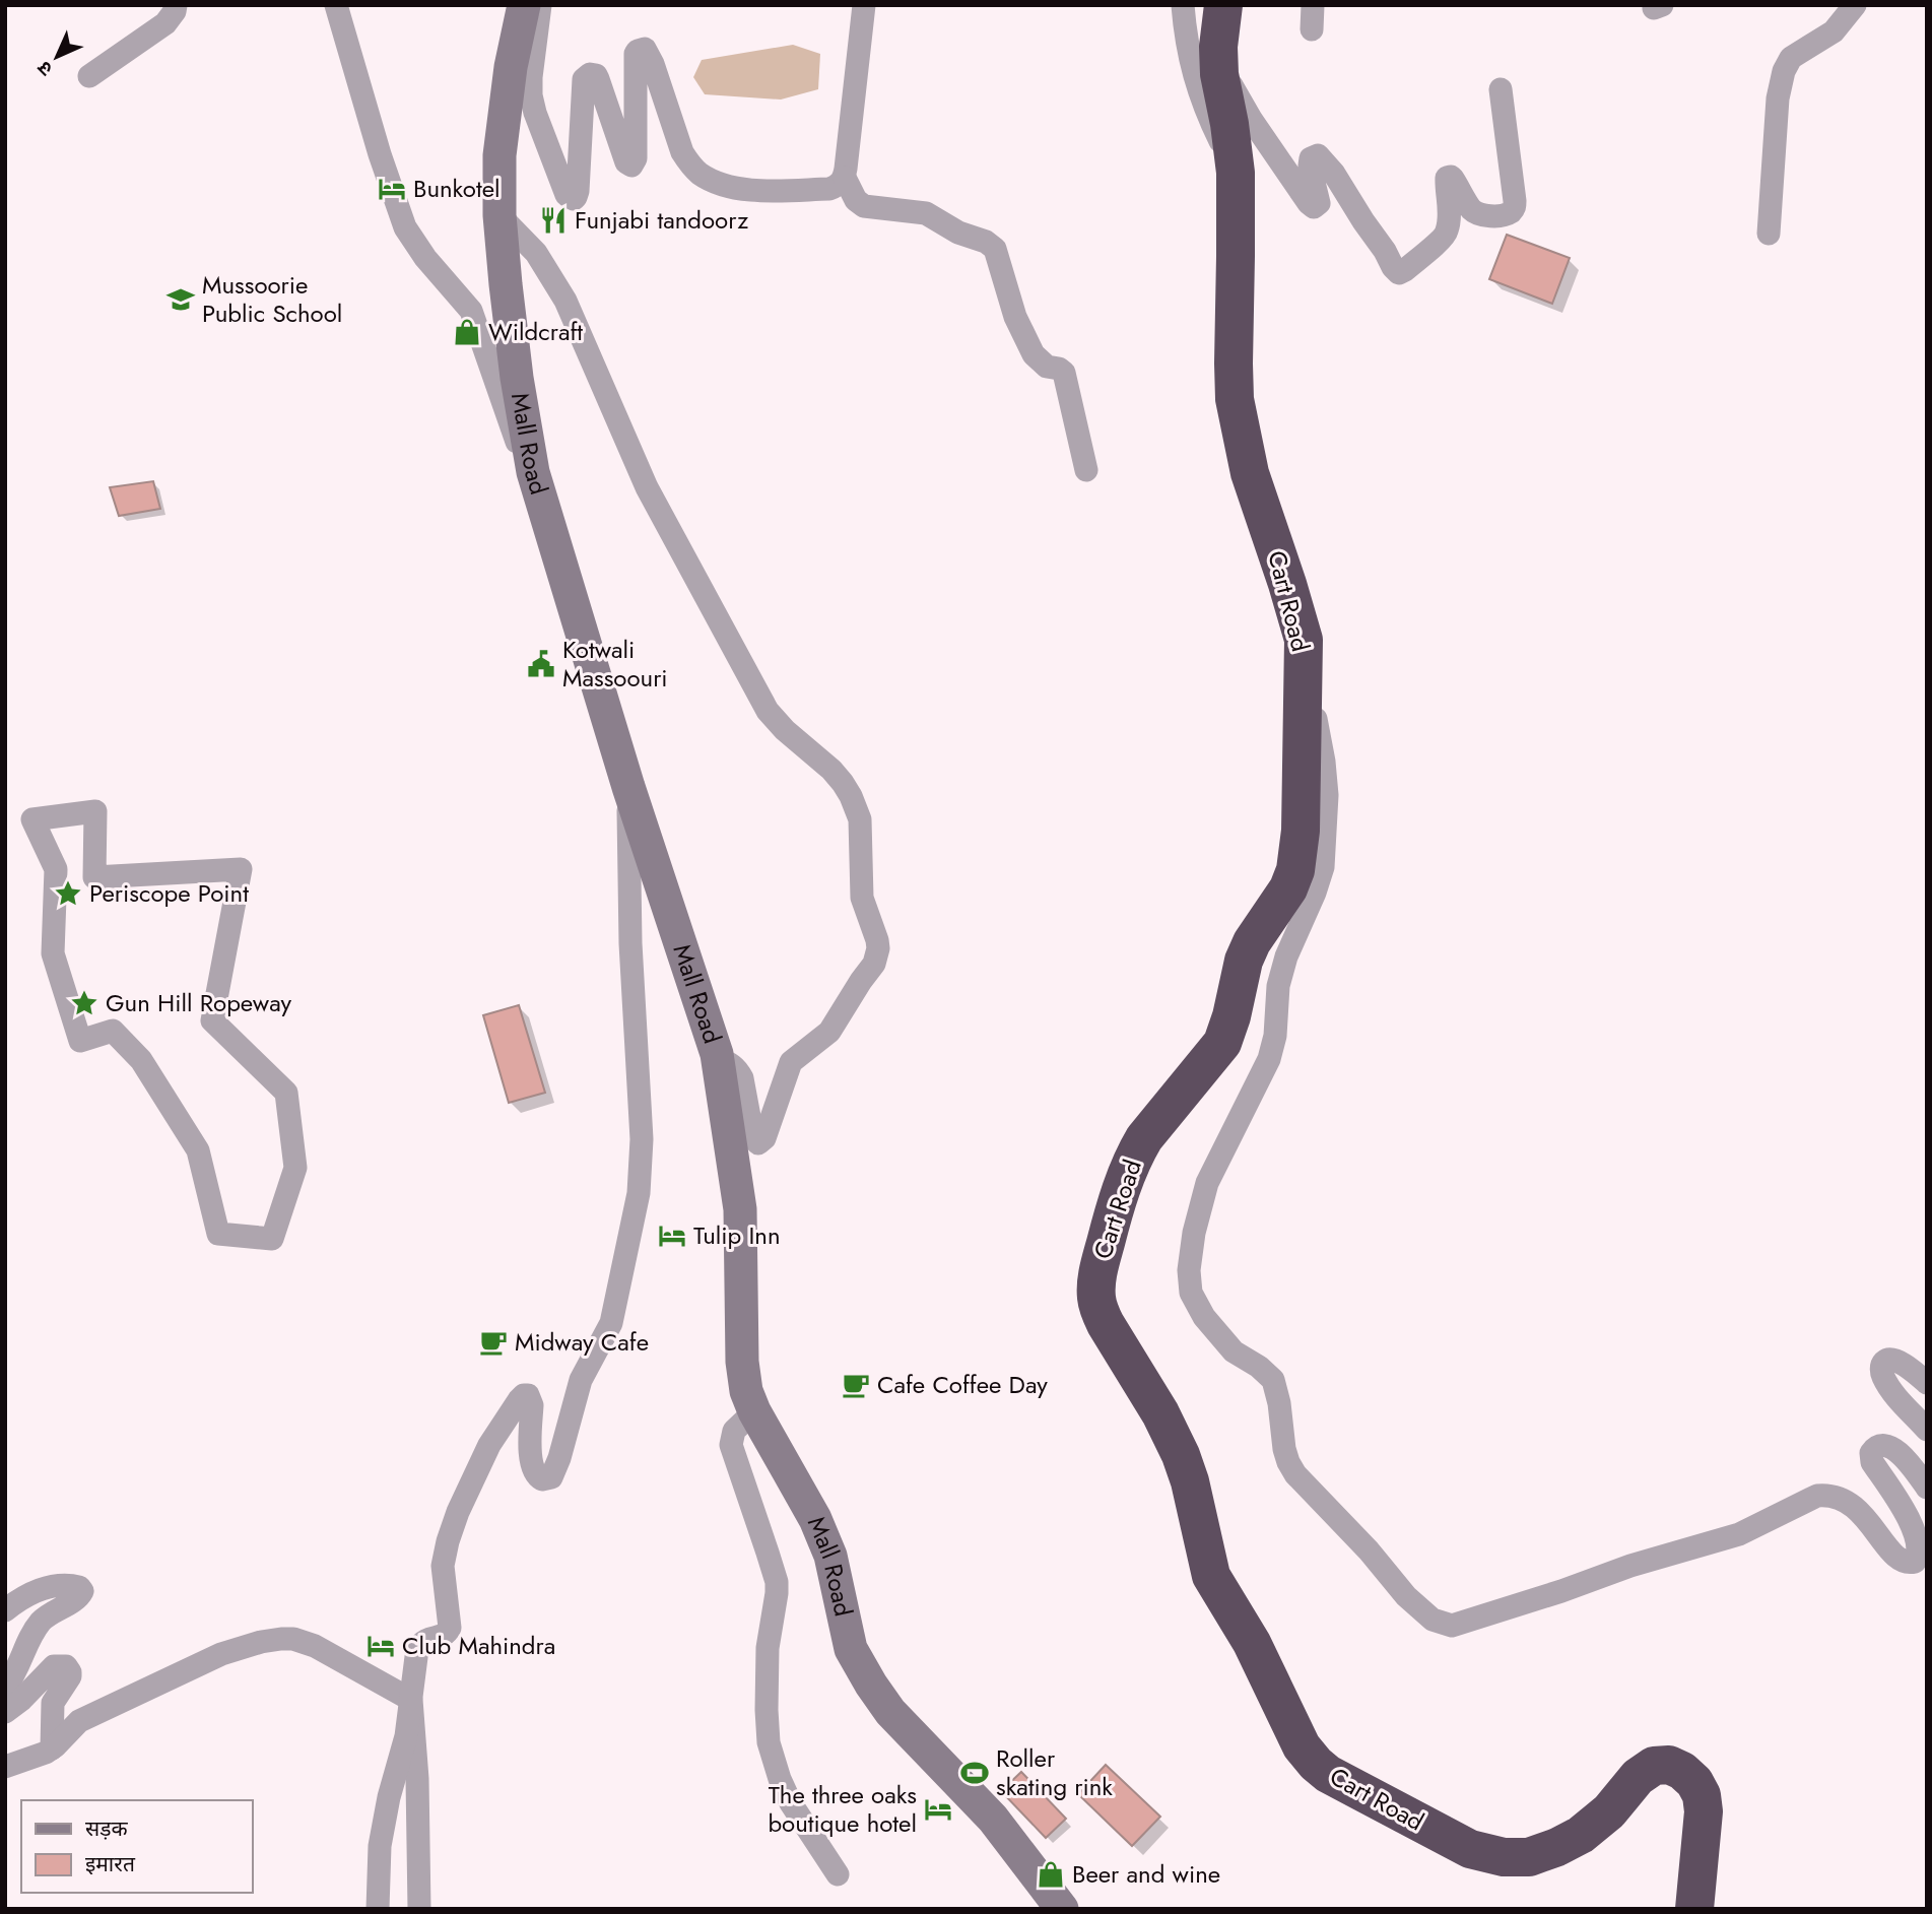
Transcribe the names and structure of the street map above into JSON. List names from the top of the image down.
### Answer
{
  "streets": {
    "highway": ["Cart Road"],
    "street": ["Mall Road"]
  },
  "places": {
    "hotel": [
      "Bunkotel",
      "Tulip Inn",
      "Club Mahindra",
      "The three oaks boutique hotel"
    ],
    "restaurant": ["Funjabi tandoorz"],
    "school or university": ["Mussoorie Public School"],
    "shop": ["Wildcraft", "Beer and wine"],
    "public building": ["Kotwali Massoouri"],
    "place": ["Periscope Point", "Gun Hill Ropeway"],
    "cafe": ["Midway Cafe", "Cafe Coffee Day"],
    "sports": ["Roller skating rink"]
  },
  "legend": ["सड़क", "इमारत"],
  "north": "bottom left"
}
